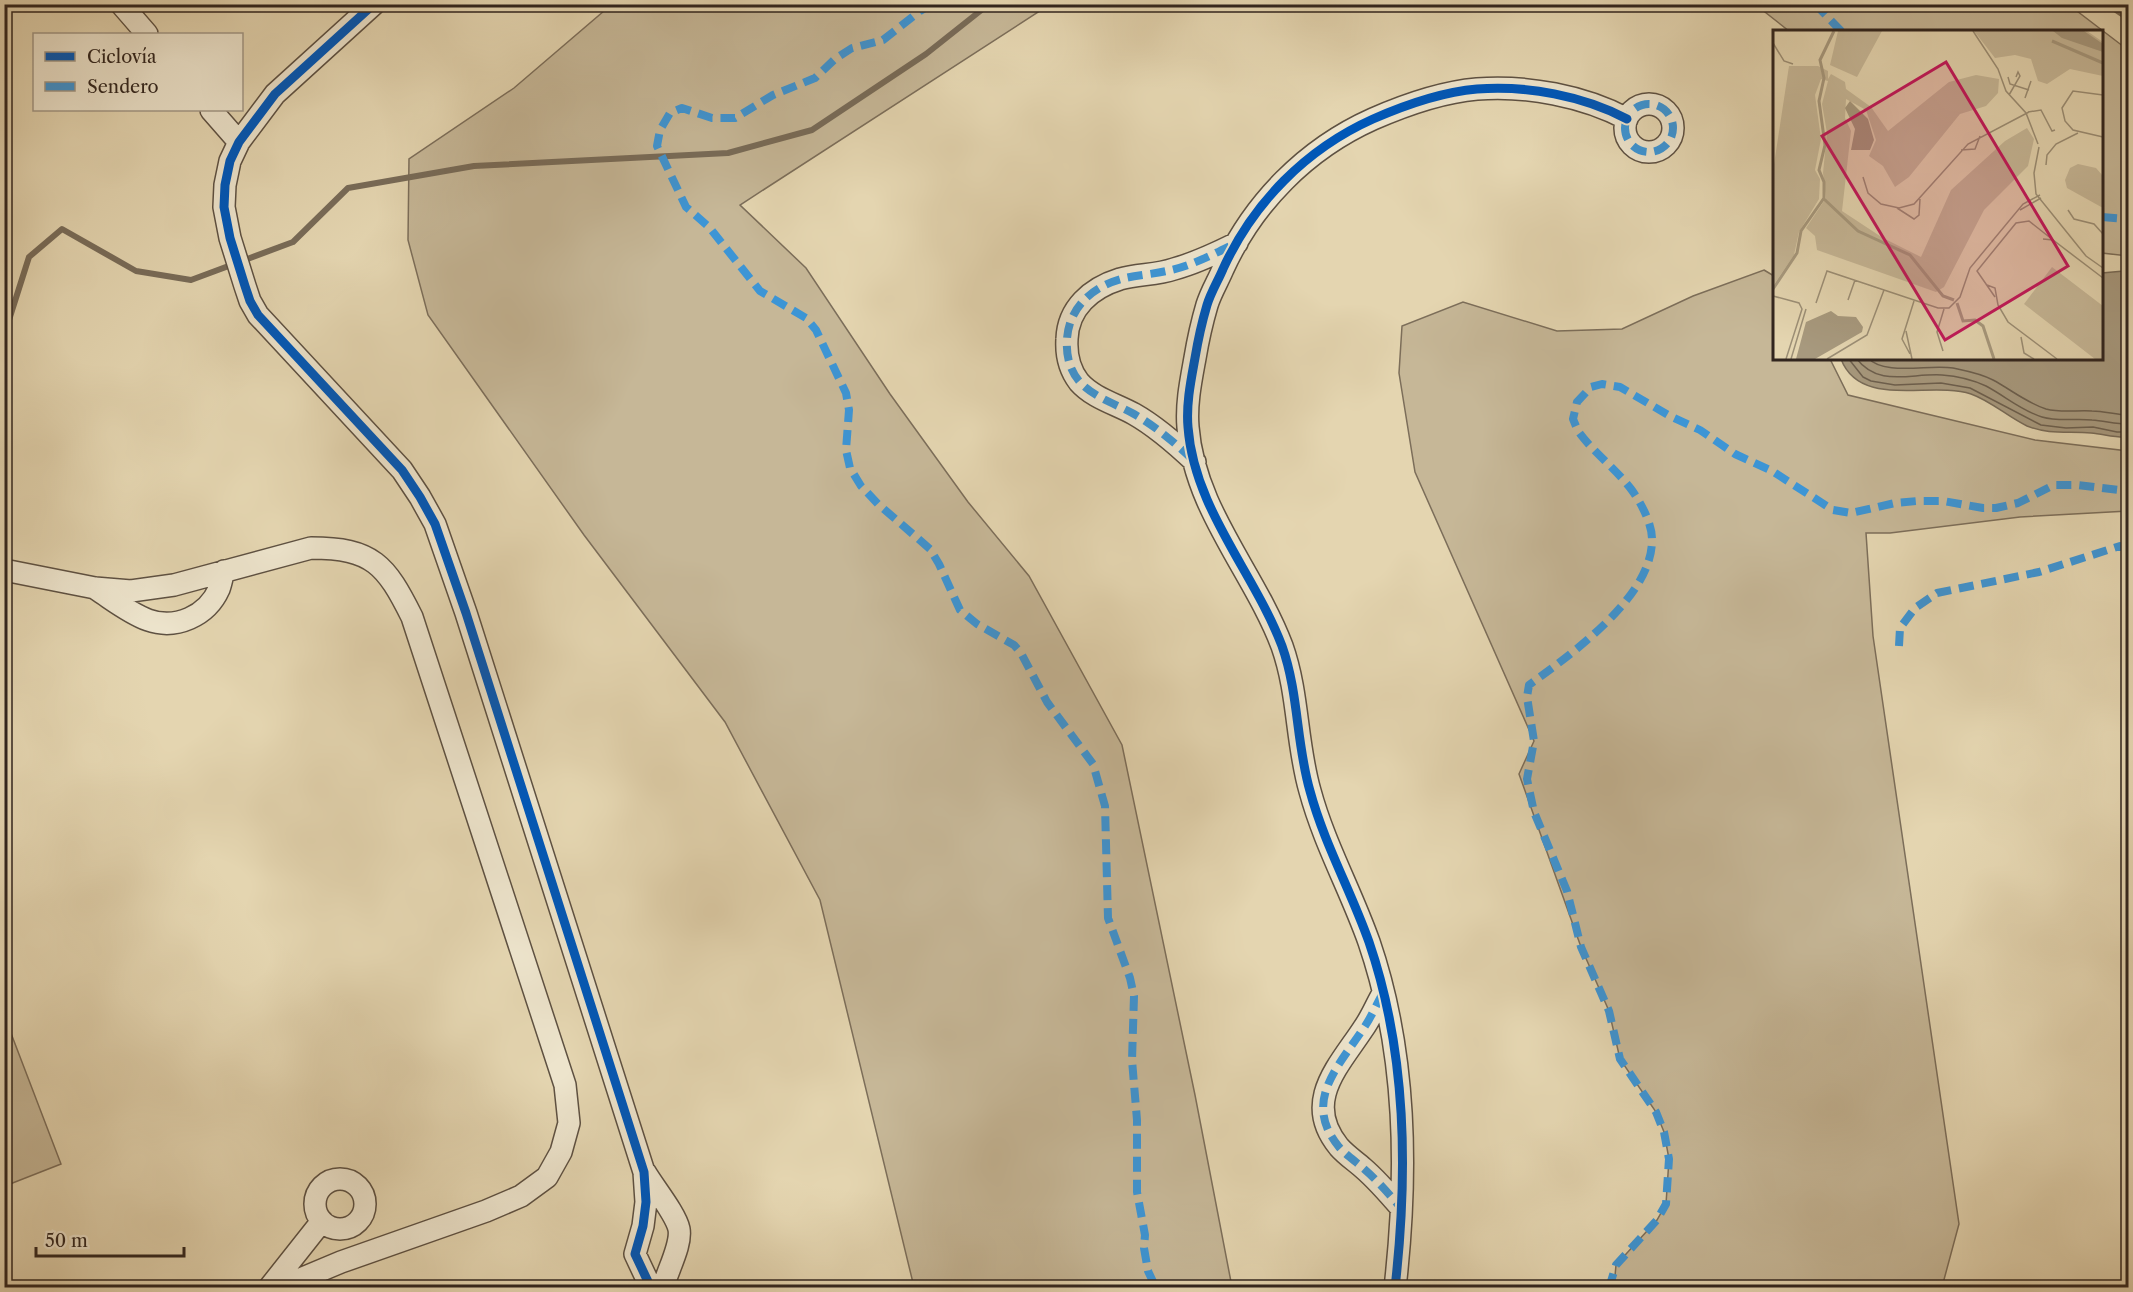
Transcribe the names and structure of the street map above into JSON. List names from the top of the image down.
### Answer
{
  "legend": ["Ciclovía", "Sendero"],
  "scale_bar": "50 m"
}
